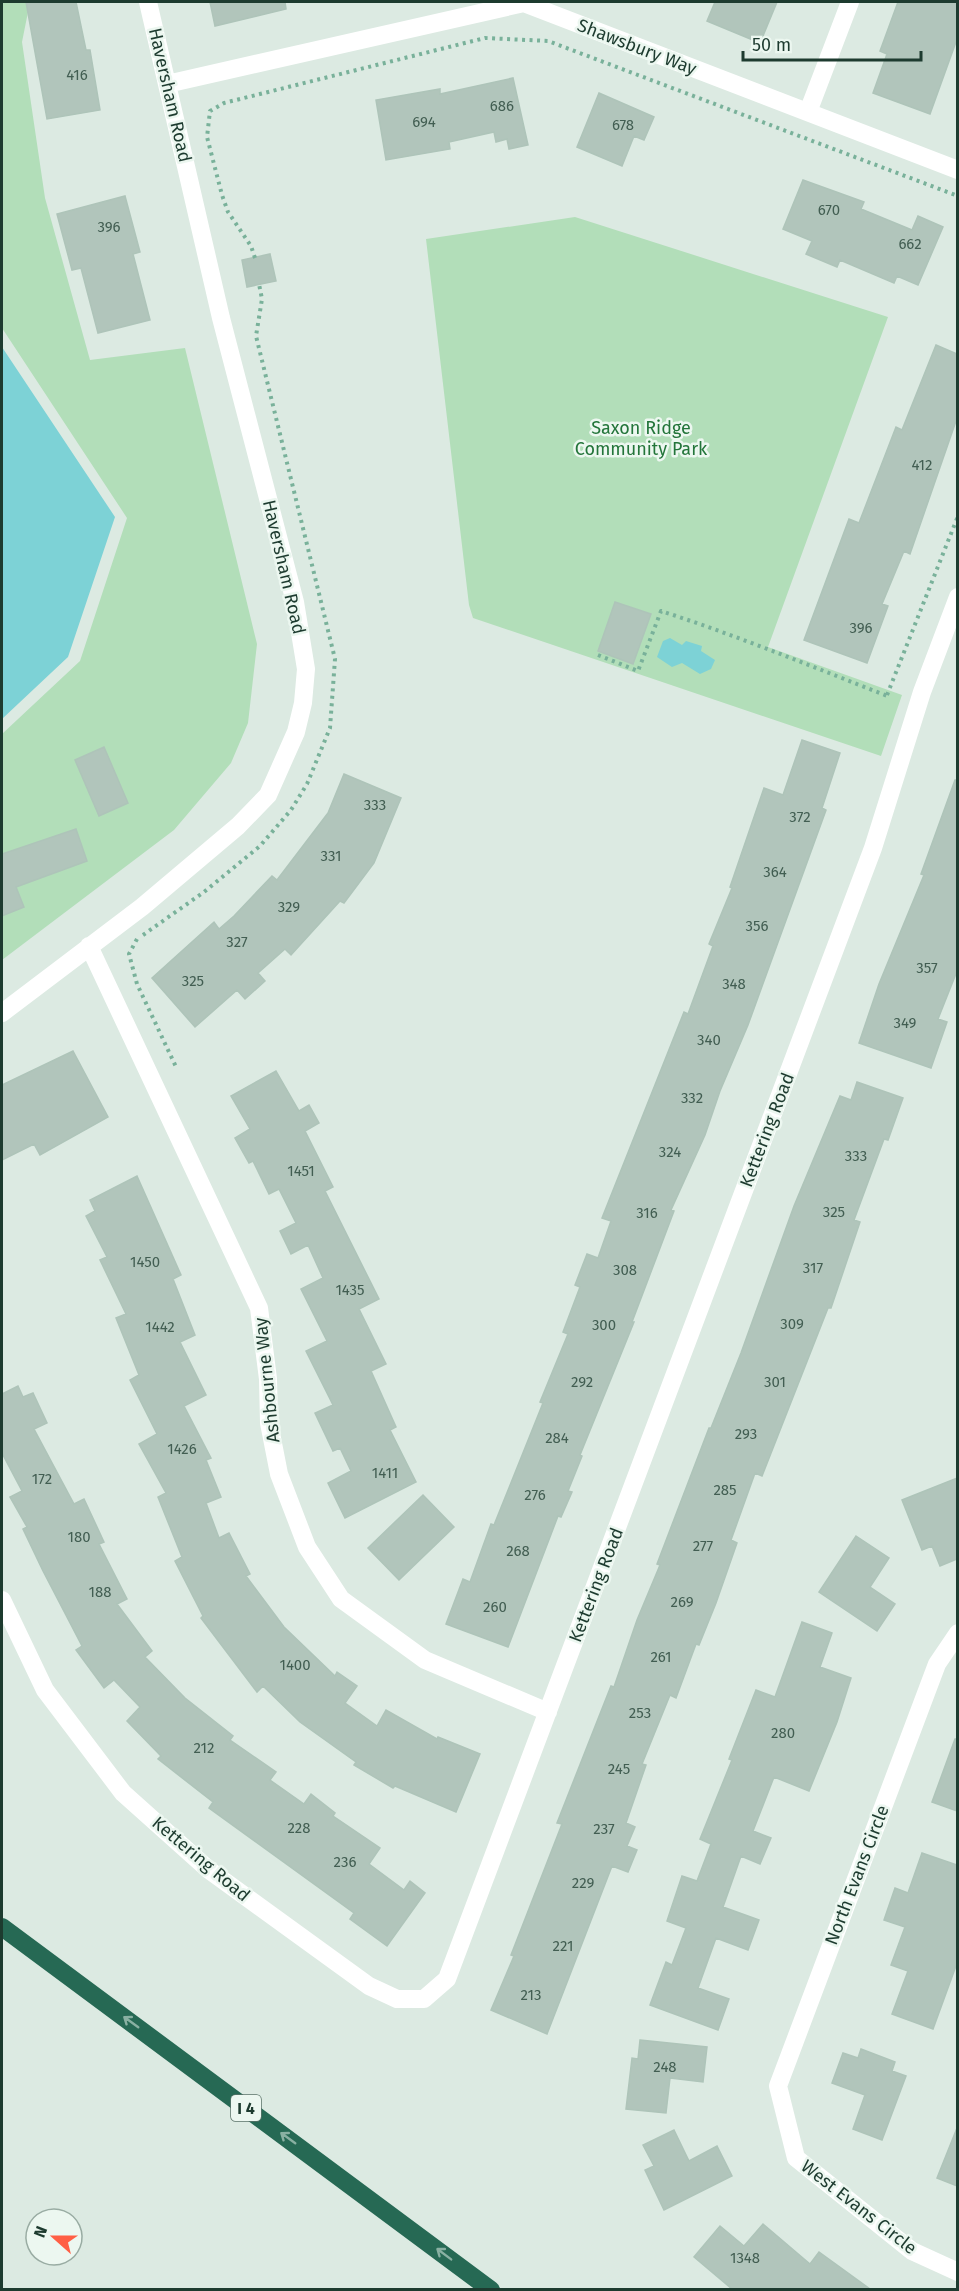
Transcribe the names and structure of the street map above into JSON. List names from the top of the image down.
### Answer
{
  "streets": {
    "highway": ["I 4"],
    "street": [
      "Shawsbury Way",
      "Haversham Road",
      "Kettering Road",
      "Ashbourne Way",
      "North Evans Circle",
      "West Evans Circle"
    ]
  },
  "crossings": [
    ["Shawsbury Way", "Haversham Road"],
    ["Haversham Road", "Ashbourne Way"],
    ["Kettering Road", "Ashbourne Way"],
    ["North Evans Circle", "West Evans Circle"]
  ],
  "parks": ["Saxon Ridge Community Park"],
  "house_numbers": [
    "416",
    "686",
    "694",
    "678",
    "670",
    "396",
    "662",
    "412",
    "396",
    "333",
    "372",
    "331",
    "364",
    "329",
    "356",
    "327",
    "357",
    "325",
    "348",
    "349",
    "340",
    "332",
    "324",
    "333",
    "1451",
    "325",
    "316",
    "1450",
    "317",
    "308",
    "1435",
    "309",
    "300",
    "1442",
    "292",
    "301",
    "293",
    "284",
    "1426",
    "1411",
    "172",
    "285",
    "276",
    "180",
    "277",
    "268",
    "188",
    "269",
    "260",
    "261",
    "1400",
    "253",
    "280",
    "212",
    "245",
    "228",
    "237",
    "236",
    "229",
    "221",
    "213",
    "248",
    "1348"
  ],
  "scale_bar": "50 m",
  "north": "left"
}
